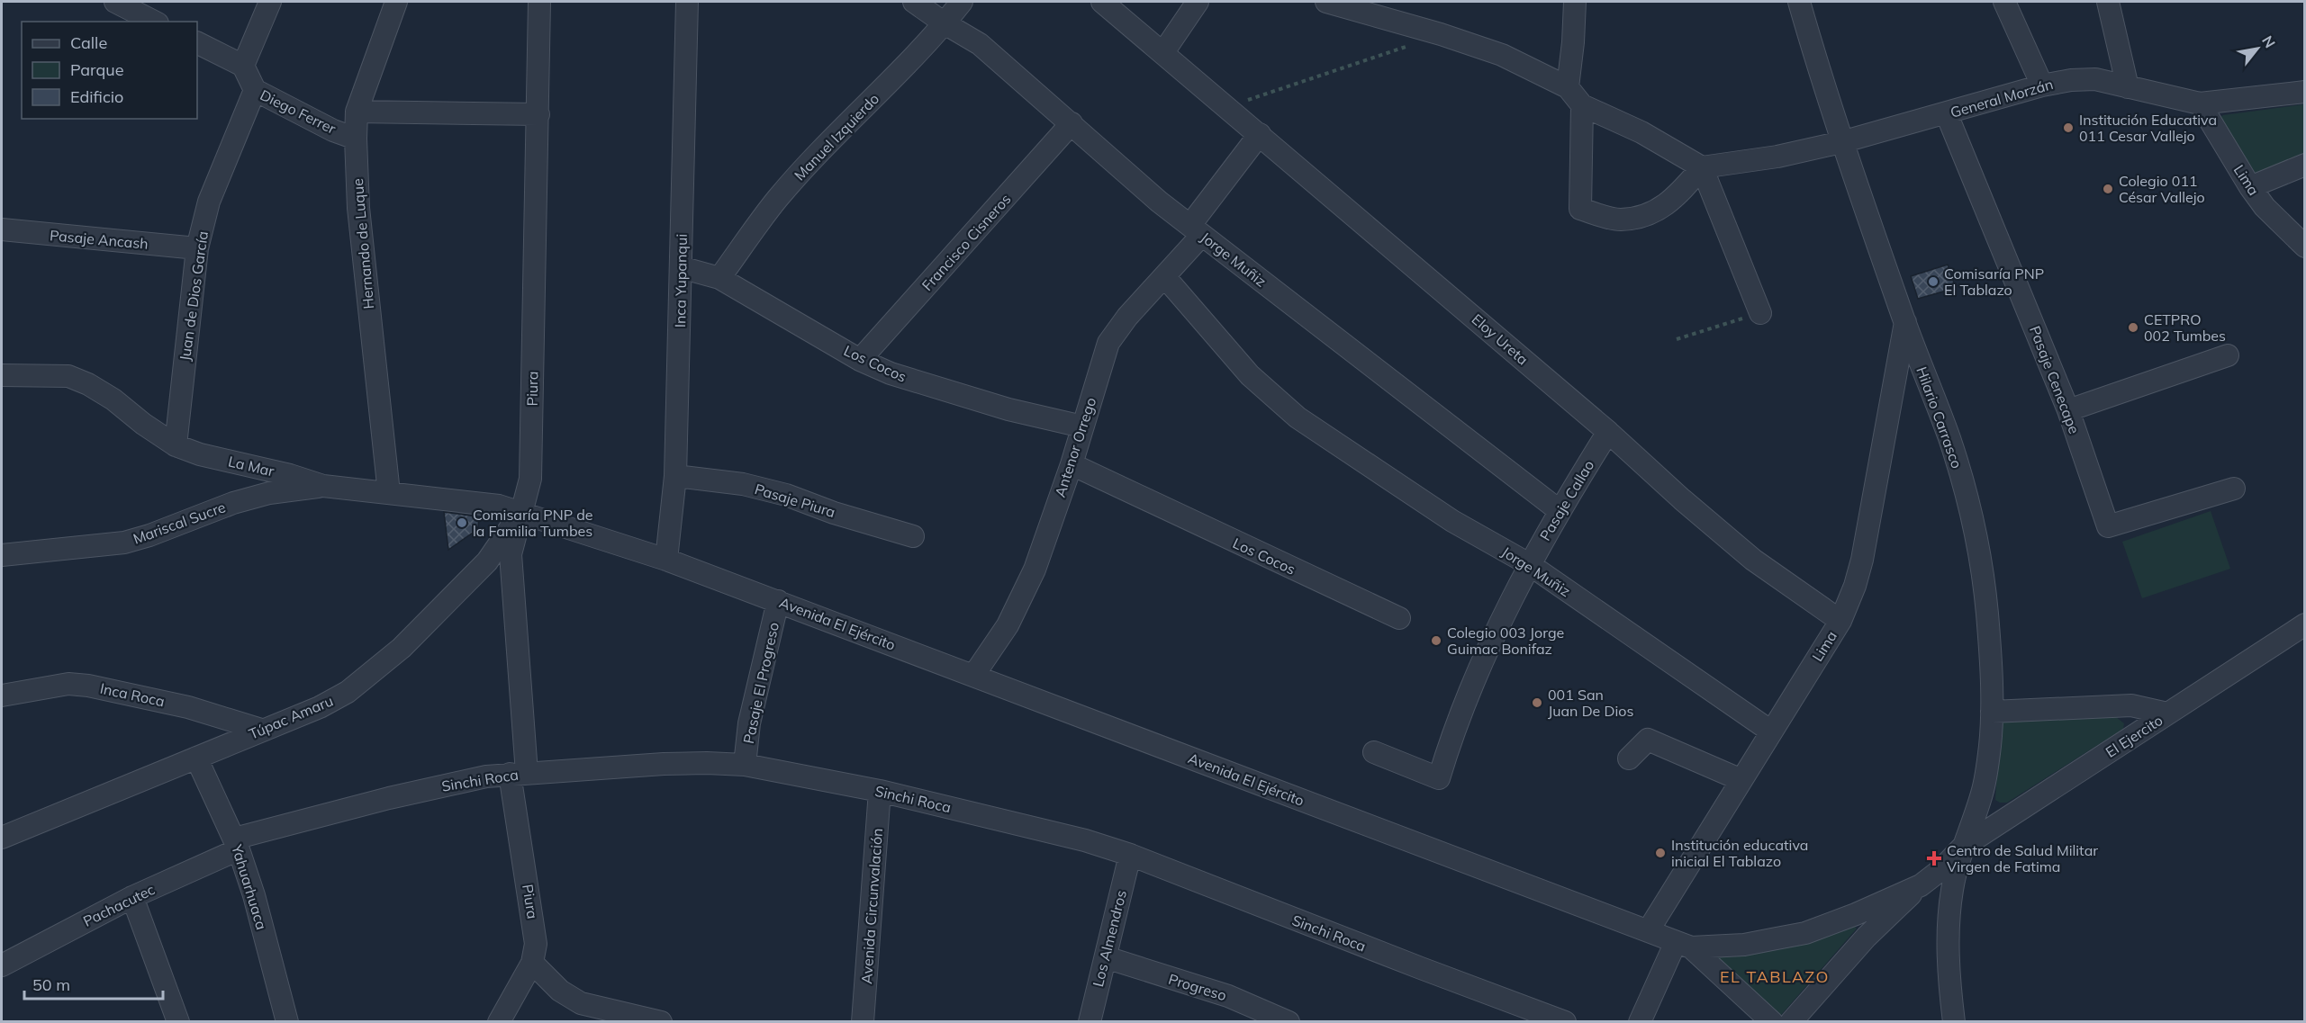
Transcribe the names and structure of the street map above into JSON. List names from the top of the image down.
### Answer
{
  "streets": {
    "street": [
      "General Morzán",
      "Diego Ferrer",
      "Manuel Izquierdo",
      "Lima",
      "Pasaje Ancash",
      "Francisco Cisneros",
      "Hernando de Luque",
      "Jorge Muñiz",
      "Inca Yupanqui",
      "Juan de Dios García",
      "Eloy Ureta",
      "Los Cocos",
      "Pasaje Cenecape",
      "Piura",
      "Hilario Carrasco",
      "Antenor Orrego",
      "La Mar",
      "Pasaje Piura",
      "Pasaje Callao",
      "Mariscal Sucre",
      "Avenida El Ejército",
      "Pasaje El Progreso",
      "Inca Roca",
      "Túpac Amaru",
      "El Ejercito",
      "Sinchi Roca",
      "Yahuarhuaca",
      "Pachacutec",
      "Avenida Circunvalación",
      "Los Almendros",
      "Progreso"
    ]
  },
  "crossings": [
    ["General Morzán", "Lima"],
    ["General Morzán", "Pasaje Cenecape"],
    ["General Morzán", "Hilario Carrasco"],
    ["Diego Ferrer", "Hernando de Luque"],
    ["Diego Ferrer", "Juan de Dios García"],
    ["Diego Ferrer", "Piura"],
    ["Manuel Izquierdo", "Jorge Muñiz"],
    ["Manuel Izquierdo", "Los Cocos"],
    ["Lima", "Jorge Muñiz"],
    ["Lima", "Eloy Ureta"],
    ["Lima", "Hilario Carrasco"],
    ["Lima", "Avenida El Ejército"],
    ["Pasaje Ancash", "Juan de Dios García"],
    ["Francisco Cisneros", "Jorge Muñiz"],
    ["Francisco Cisneros", "Los Cocos"],
    ["Hernando de Luque", "La Mar"],
    ["Jorge Muñiz", "Antenor Orrego"],
    ["Jorge Muñiz", "Pasaje Callao"],
    ["Inca Yupanqui", "Los Cocos"],
    ["Inca Yupanqui", "Pasaje Piura"],
    ["Inca Yupanqui", "Avenida El Ejército"],
    ["Juan de Dios García", "La Mar"],
    ["Eloy Ureta", "Antenor Orrego"],
    ["Eloy Ureta", "Pasaje Callao"],
    ["Los Cocos", "Antenor Orrego"],
    ["Piura", "La Mar"],
    ["Piura", "Avenida El Ejército"],
    ["Piura", "Túpac Amaru"],
    ["Piura", "Sinchi Roca"],
    ["Hilario Carrasco", "Avenida El Ejército"],
    ["Hilario Carrasco", "El Ejercito"],
    ["Antenor Orrego", "Avenida El Ejército"],
    ["La Mar", "Mariscal Sucre"],
    ["La Mar", "Avenida El Ejército"],
    ["La Mar", "Túpac Amaru"],
    ["Avenida El Ejército", "Pasaje El Progreso"],
    ["Avenida El Ejército", "Túpac Amaru"],
    ["Avenida El Ejército", "El Ejercito"],
    ["Pasaje El Progreso", "Sinchi Roca"],
    ["Inca Roca", "Túpac Amaru"],
    ["Túpac Amaru", "Yahuarhuaca"],
    ["Sinchi Roca", "Yahuarhuaca"],
    ["Sinchi Roca", "Pachacutec"],
    ["Sinchi Roca", "Avenida Circunvalación"],
    ["Sinchi Roca", "Los Almendros"],
    ["Yahuarhuaca", "Pachacutec"],
    ["Los Almendros", "Progreso"]
  ],
  "districts": ["EL TABLAZO"],
  "places": {
    "other": [
      "Institución Educativa 011 Cesar Vallejo",
      "Colegio 011 César Vallejo",
      "Comisaría PNP El Tablazo",
      "CETPRO 002 Tumbes",
      "Comisaría PNP de la Familia Tumbes",
      "Colegio 003 Jorge Guimac Bonifaz",
      "001 San Juan De Dios",
      "Institución educativa inicial El Tablazo"
    ],
    "health": ["Centro de Salud Militar Virgen de Fatima"]
  },
  "legend": ["Calle", "Parque", "Edificio"],
  "scale_bar": "50 m",
  "north": "top right"
}
